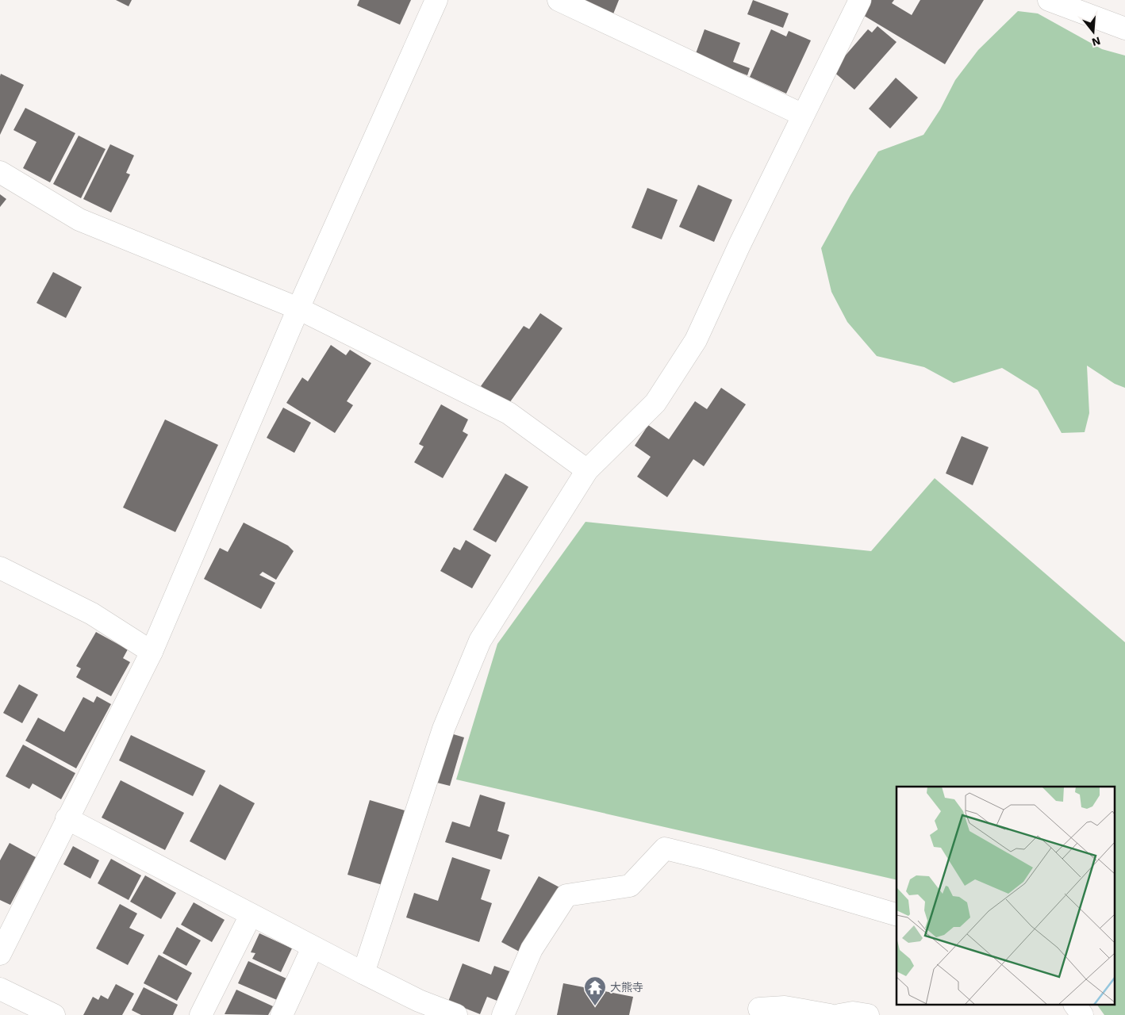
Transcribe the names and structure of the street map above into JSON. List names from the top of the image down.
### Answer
{
  "places": {
    "temple": ["大熊寺"]
  },
  "north": "bottom"
}
